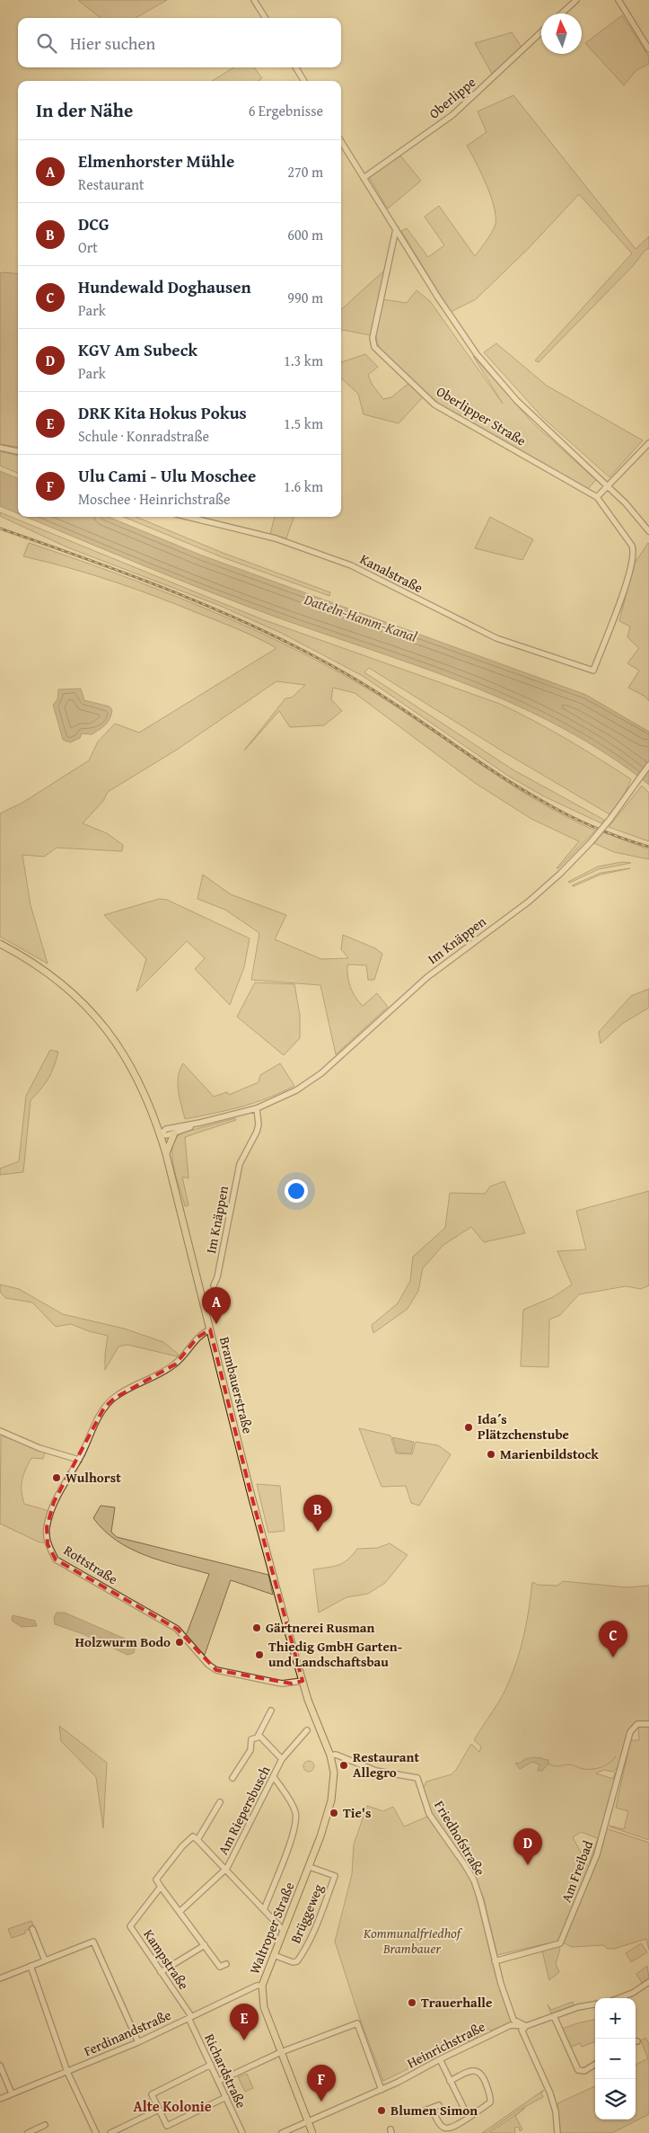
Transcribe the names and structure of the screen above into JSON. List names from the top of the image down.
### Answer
{
  "streets": {
    "main road": ["Brambauerstraße", "Waltroper Straße"],
    "street": [
      "Oberlippe",
      "Oberlipper Straße",
      "Kanalstraße",
      "Im Knäppen",
      "Rottstraße",
      "Am Riepersbusch",
      "Friedhofstraße",
      "Am Freibad",
      "Brüggeweg",
      "Kampstraße",
      "Ferdinandstraße",
      "Heinrichstraße",
      "Richardstraße"
    ]
  },
  "crossings": [
    ["Oberlippe", "Oberlipper Straße"],
    ["Oberlipper Straße", "Kanalstraße"],
    ["Im Knäppen", "Brambauerstraße"],
    ["Brambauerstraße", "Rottstraße"],
    ["Brambauerstraße", "Friedhofstraße"],
    ["Brambauerstraße", "Waltroper Straße"],
    ["Friedhofstraße", "Am Freibad"],
    ["Friedhofstraße", "Waltroper Straße"],
    ["Friedhofstraße", "Heinrichstraße"],
    ["Brüggeweg", "Waltroper Straße"],
    ["Waltroper Straße", "Ferdinandstraße"],
    ["Waltroper Straße", "Heinrichstraße"],
    ["Kampstraße", "Ferdinandstraße"],
    ["Kampstraße", "Richardstraße"],
    ["Ferdinandstraße", "Richardstraße"]
  ],
  "districts": ["Alte Kolonie"],
  "water": ["Datteln-Hamm-Kanal"],
  "parks": ["Kommunalfriedhof Brambauer"],
  "places": [
    "Ida´s Plätzchenstube",
    "Marienbildstock",
    "Wulhorst",
    "Gärtnerei Rusman",
    "Holzwurm Bodo",
    "Thiedig GmbH Garten- und Landschaftsbau",
    "Restaurant Allegro",
    "Tie's",
    "Trauerhalle",
    "Blumen Simon"
  ],
  "north": "top",
  "page": {
    "search": "Hier suchen",
    "heading": ["In der Nähe", "6 Ergebnisse"],
    "list": [
      {
        "mark": "A",
        "name": "Elmenhorster Mühle",
        "note": "Restaurant",
        "value": "270 m"
      },
      {
        "mark": "B",
        "name": "DCG",
        "note": "Ort",
        "value": "600 m"
      },
      {
        "mark": "C",
        "name": "Hundewald Doghausen",
        "note": "Park",
        "value": "990 m"
      },
      {
        "mark": "D",
        "name": "KGV Am Subeck",
        "note": "Park",
        "value": "1.3 km"
      },
      {
        "mark": "E",
        "name": "DRK Kita Hokus Pokus",
        "note": "Schule · Konradstraße",
        "value": "1.5 km"
      },
      {
        "mark": "F",
        "name": "Ulu Cami - Ulu Moschee",
        "note": "Moschee · Heinrichstraße",
        "value": "1.6 km"
      }
    ],
    "pins": [
      "A",
      "B",
      "C",
      "D",
      "E",
      "F"
    ],
    "map_buttons": ["+", "−"]
  }
}
